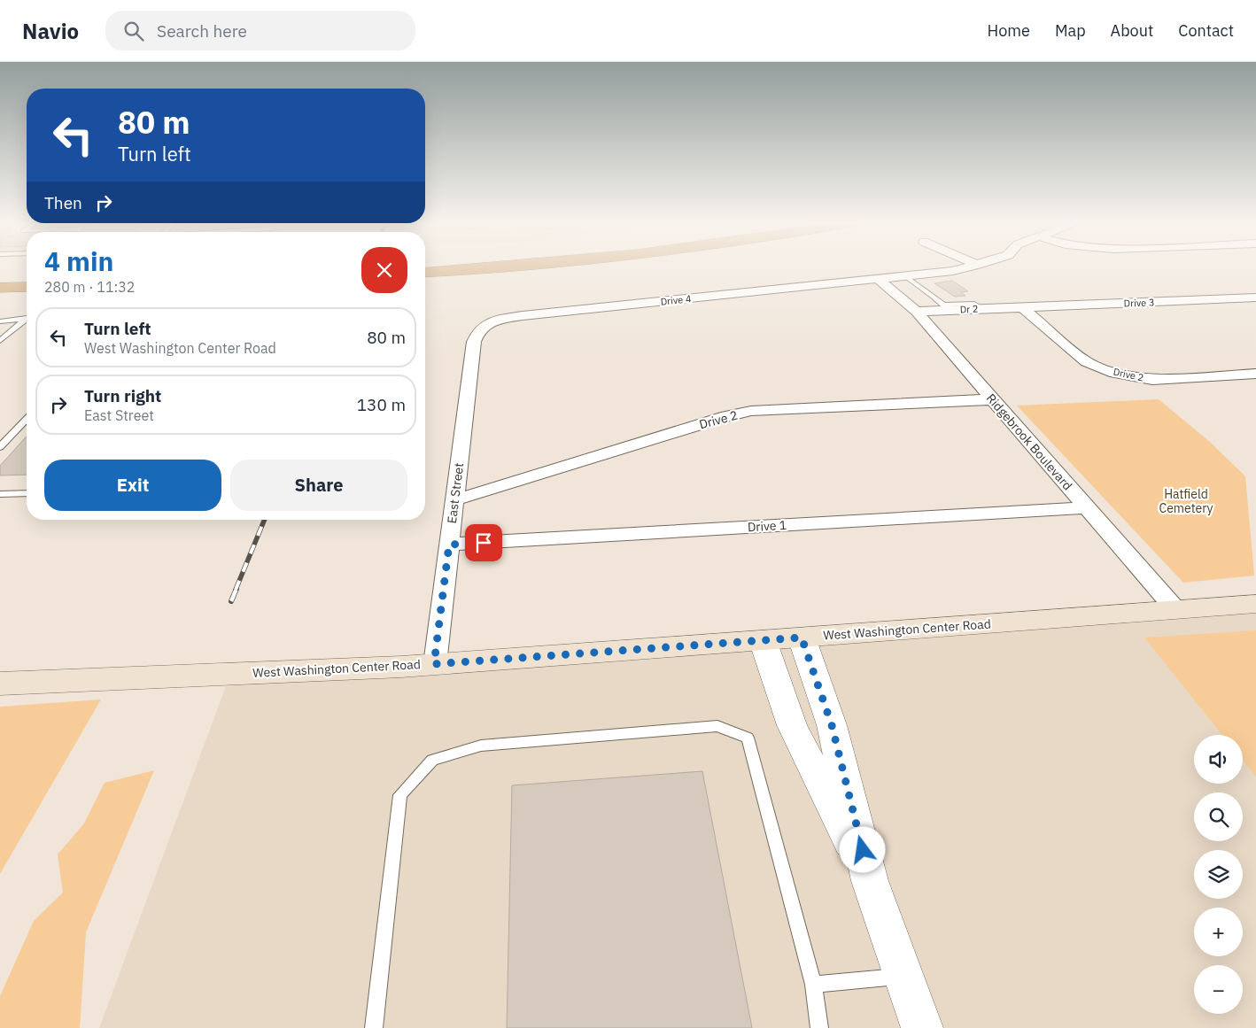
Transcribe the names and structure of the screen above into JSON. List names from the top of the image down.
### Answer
{
  "streets": {
    "main road": ["West Washington Center Road"],
    "street": [
      "Drive 4",
      "Drive 3",
      "Dr 2",
      "Drive 2",
      "Ridgebrook Boulevard",
      "East Street",
      "Drive 1"
    ]
  },
  "crossings": [
    ["Drive 4", "Ridgebrook Boulevard"],
    ["Drive 4", "East Street"],
    ["Drive 3", "Dr 2"],
    ["Drive 3", "Drive 2"],
    ["Dr 2", "Drive 2"],
    ["Dr 2", "Ridgebrook Boulevard"],
    ["Drive 2", "Ridgebrook Boulevard"],
    ["Drive 2", "East Street"],
    ["Ridgebrook Boulevard", "Drive 1"],
    ["Ridgebrook Boulevard", "West Washington Center Road"],
    ["East Street", "Drive 1"],
    ["East Street", "West Washington Center Road"]
  ],
  "parks": ["Hatfield Cemetery"],
  "page": {
    "header": "Navio",
    "search": "Search here",
    "nav": [
      "Home",
      "Map",
      "About",
      "Contact"
    ],
    "turn": ["80 m", "Turn left"],
    "then": "Then",
    "heading": ["4 min", "280 m · 11:32"],
    "list": [
      {
        "name": "Turn left",
        "note": "West Washington Center Road",
        "value": "80 m"
      },
      {
        "name": "Turn right",
        "note": "East Street",
        "value": "130 m"
      }
    ],
    "buttons": ["Exit", "Share"],
    "map_buttons": ["+", "−"]
  }
}
